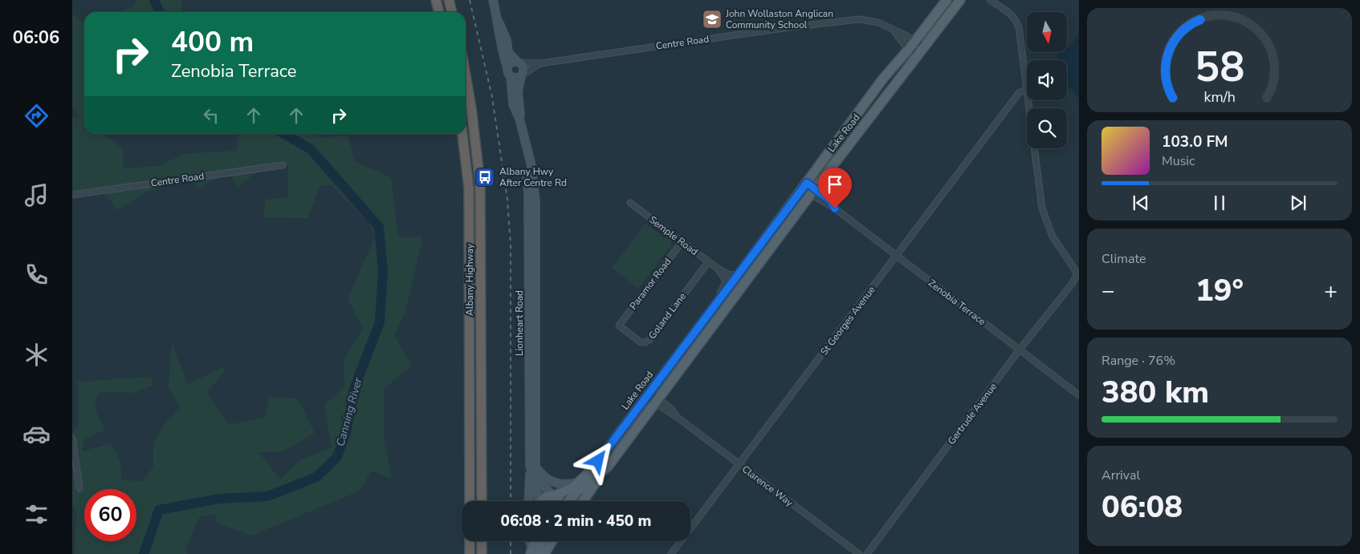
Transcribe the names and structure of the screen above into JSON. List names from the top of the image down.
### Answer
{
  "streets": {
    "highway": ["Albany Highway"],
    "main road": ["Lake Road", "Lionheart Road"],
    "street": [
      "Centre Road",
      "Semple Road",
      "Paramor Road",
      "Zenobia Terrace",
      "Goland Lane",
      "St Georges Avenue",
      "Gertrude Avenue",
      "Clarence Way"
    ]
  },
  "crossings": [
    ["Centre Road", "Lake Road"],
    ["Centre Road", "Lionheart Road"],
    ["Lake Road", "Semple Road"],
    ["Lake Road", "Zenobia Terrace"],
    ["Lake Road", "Lionheart Road"],
    ["Lake Road", "Clarence Way"],
    ["Semple Road", "Paramor Road"],
    ["Semple Road", "Goland Lane"],
    ["Paramor Road", "Goland Lane"],
    ["Zenobia Terrace", "St Georges Avenue"],
    ["Zenobia Terrace", "Gertrude Avenue"],
    ["St Georges Avenue", "Clarence Way"]
  ],
  "water": ["Canning River"],
  "places": {
    "school or university": ["John Wollaston Anglican Community School"],
    "bus stop": ["Albany Hwy After Centre Rd"]
  },
  "north": "bottom",
  "page": {
    "tabs": "06:06",
    "turn": ["400 m", "Zenobia Terrace"],
    "song": ["103.0 FM", "Music"],
    "tile": [
      "Climate",
      ["Range · 76%", "380 km"],
      ["Arrival", "06:08"]
    ],
    "heat": ["−", "19°", "+"],
    "limit": "60",
    "trip": "06:08 · 2 min · 450 m",
    "gauge": ["58", "km/h"]
  }
}
